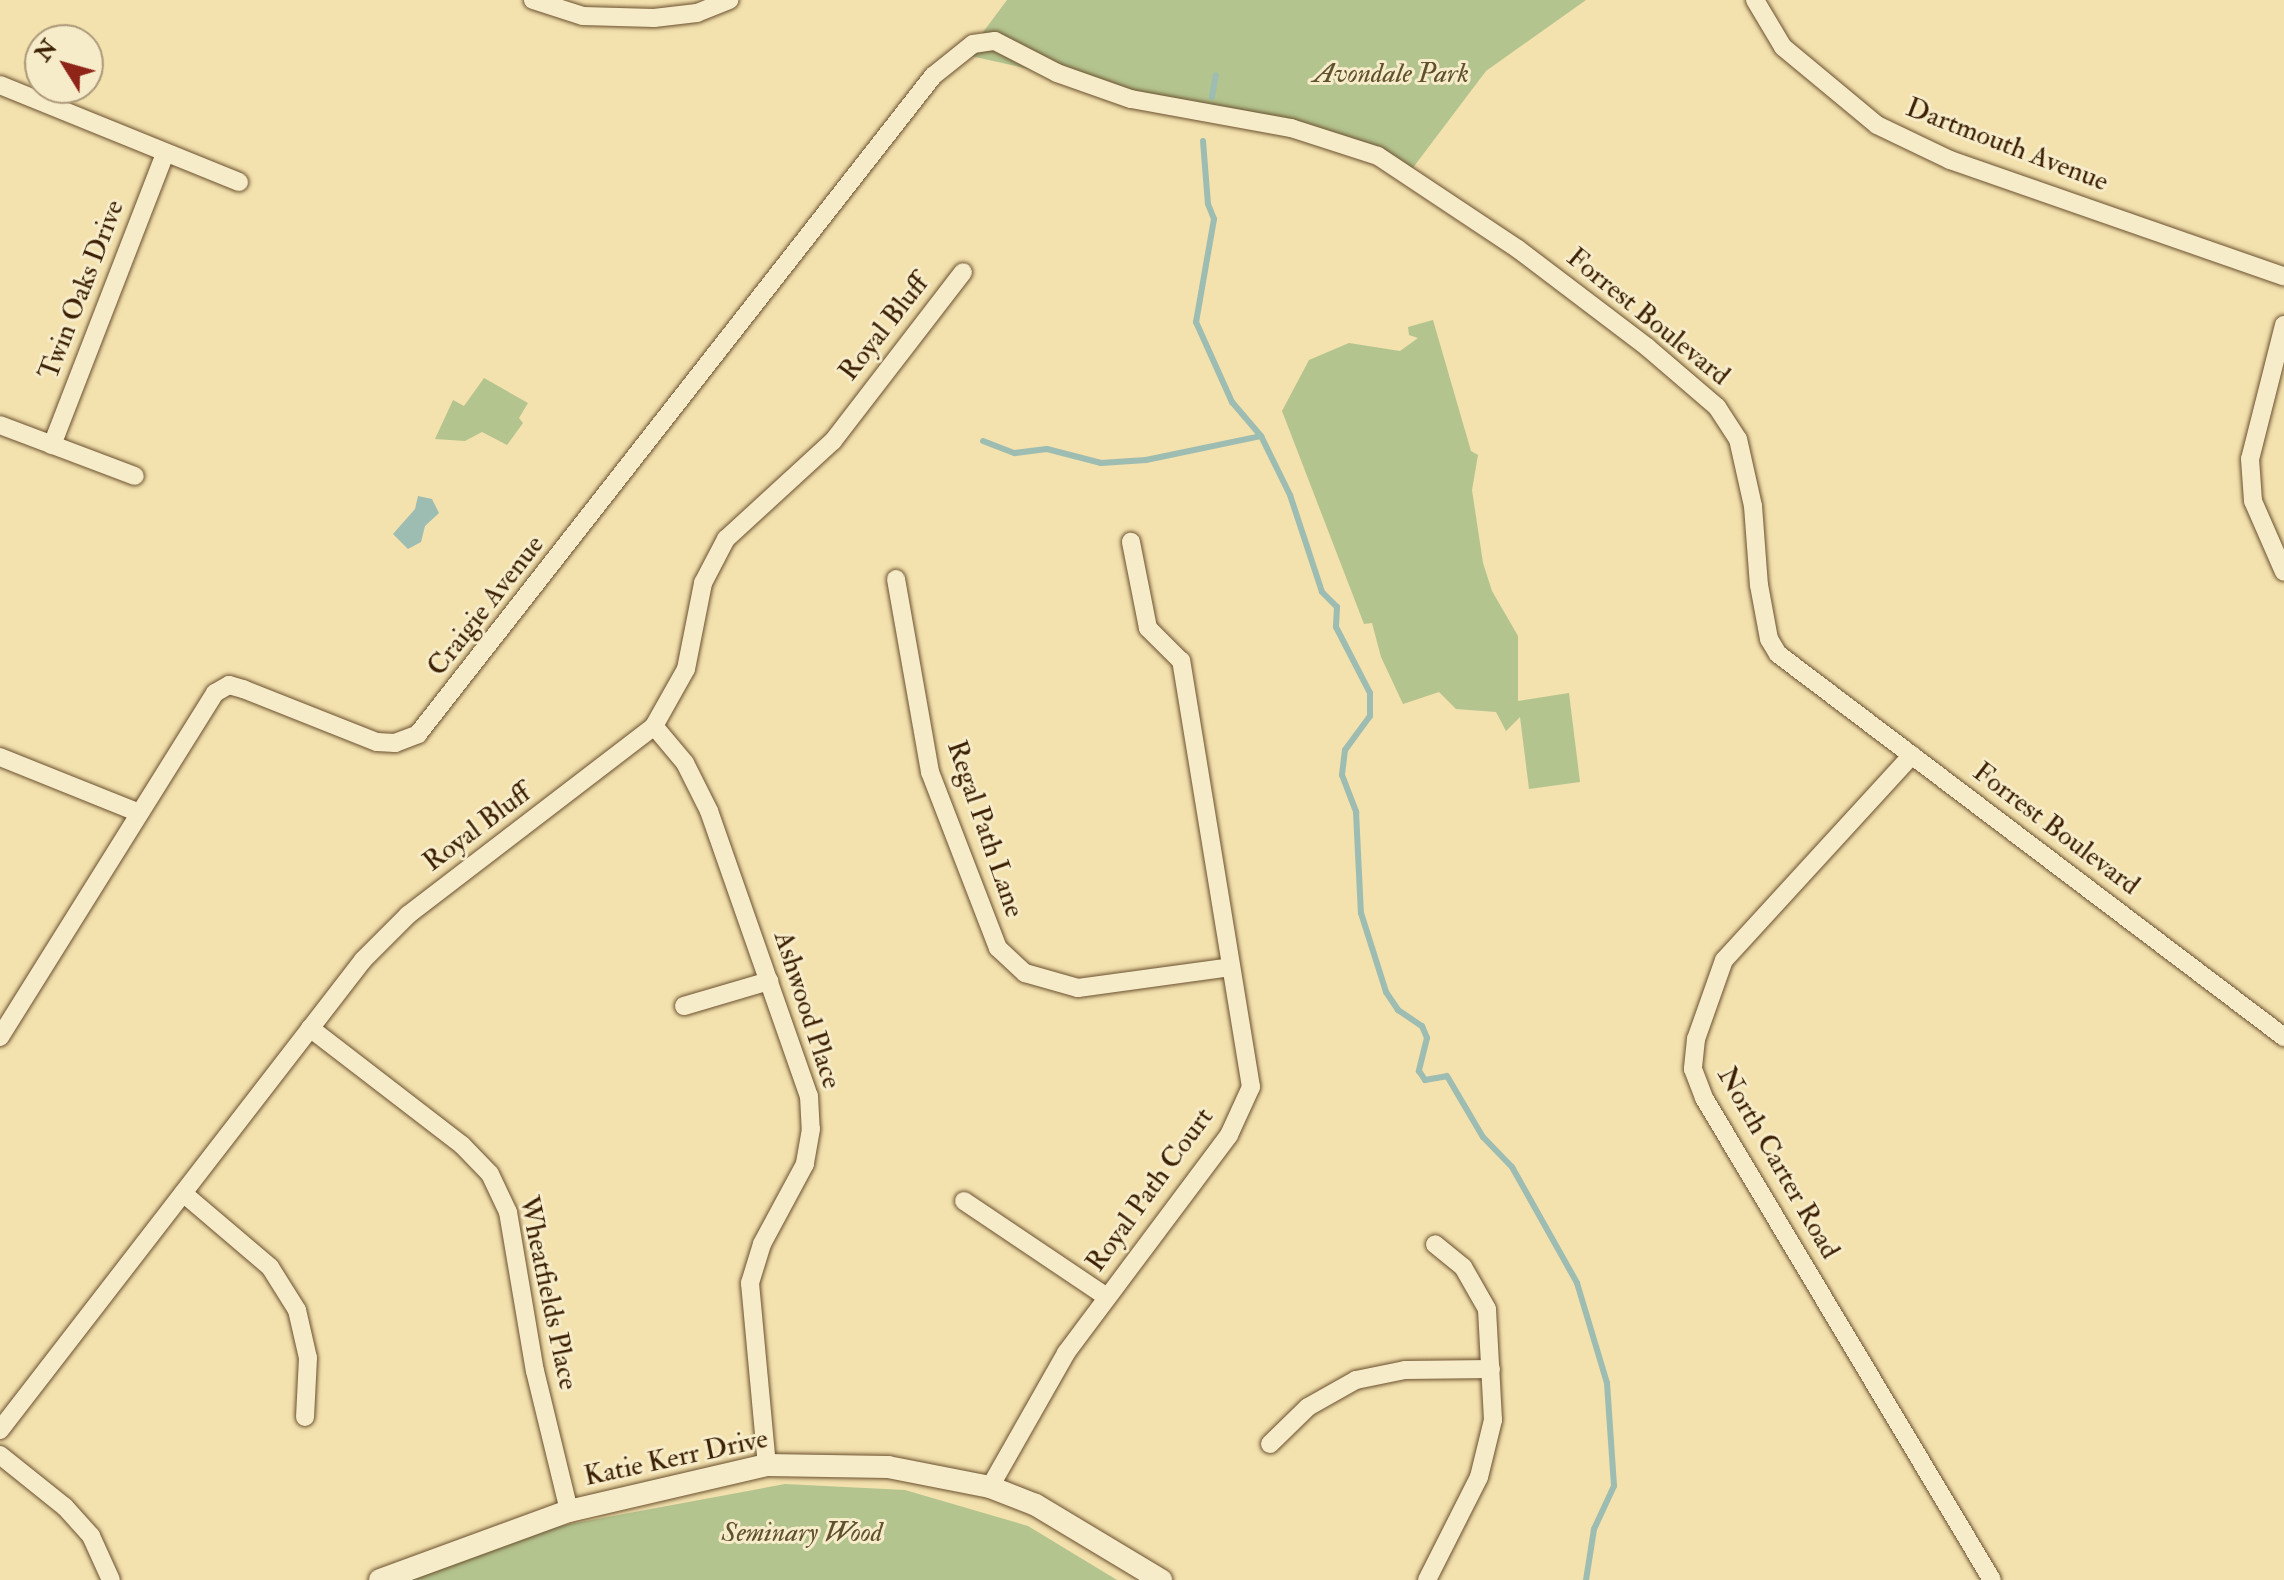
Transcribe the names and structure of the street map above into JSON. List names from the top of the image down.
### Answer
{
  "streets": {
    "street": [
      "Dartmouth Avenue",
      "Twin Oaks Drive",
      "Forrest Boulevard",
      "Royal Bluff",
      "Craigie Avenue",
      "Regal Path Lane",
      "Ashwood Place",
      "North Carter Road",
      "Royal Path Court",
      "Wheatfields Place",
      "Katie Kerr Drive"
    ]
  },
  "crossings": [
    ["Forrest Boulevard", "Craigie Avenue"],
    ["Forrest Boulevard", "North Carter Road"],
    ["Royal Bluff", "Ashwood Place"],
    ["Royal Bluff", "Wheatfields Place"],
    ["Regal Path Lane", "Royal Path Court"],
    ["Ashwood Place", "Katie Kerr Drive"],
    ["Royal Path Court", "Katie Kerr Drive"],
    ["Wheatfields Place", "Katie Kerr Drive"]
  ],
  "parks": ["Avondale Park", "Seminary Wood"],
  "north": "top left"
}
